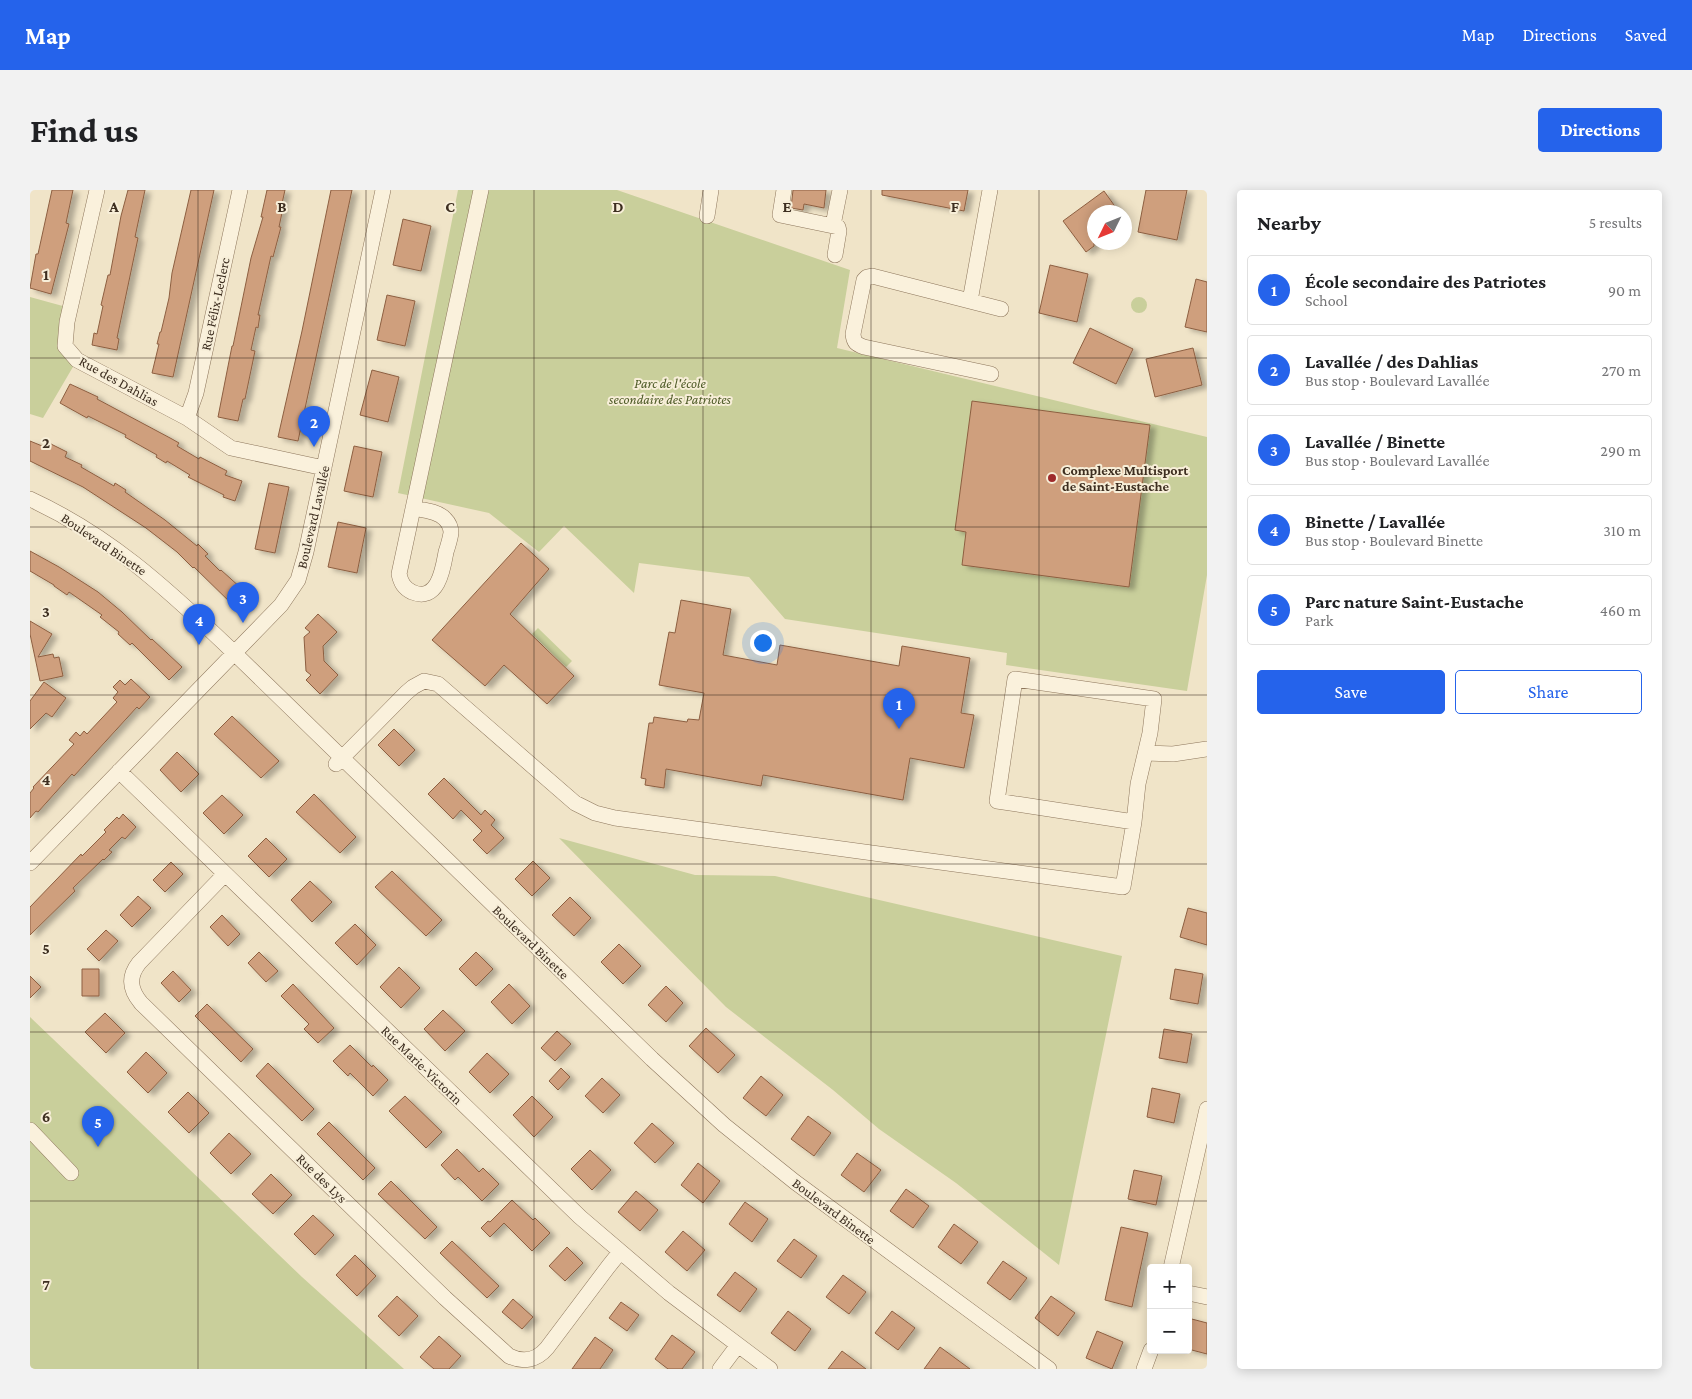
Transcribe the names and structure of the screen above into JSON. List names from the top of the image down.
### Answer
{
  "streets": {
    "street": [
      "Rue Félix-Leclerc",
      "Rue des Dahlias",
      "Boulevard Lavallée",
      "Boulevard Binette",
      "Rue Marie-Victorin",
      "Rue des Lys"
    ]
  },
  "crossings": [
    ["Rue Félix-Leclerc", "Rue des Dahlias"],
    ["Rue des Dahlias", "Boulevard Lavallée"],
    ["Boulevard Lavallée", "Boulevard Binette"],
    ["Boulevard Lavallée", "Rue Marie-Victorin"],
    ["Rue Marie-Victorin", "Rue des Lys"]
  ],
  "parks": ["Parc de l'école secondaire des Patriotes"],
  "places": ["Complexe Multisport de Saint-Eustache"],
  "north": "bottom left",
  "page": {
    "header": "Map",
    "nav": ["Map", "Directions", "Saved"],
    "buttons": [
      "Directions",
      ["Save", "Share"]
    ],
    "title": "Find us",
    "heading": ["Nearby", "5 results"],
    "list": [
      {
        "mark": "1",
        "name": "École secondaire des Patriotes",
        "note": "School",
        "value": "90 m"
      },
      {
        "mark": "2",
        "name": "Lavallée / des Dahlias",
        "note": "Bus stop · Boulevard Lavallée",
        "value": "270 m"
      },
      {
        "mark": "3",
        "name": "Lavallée / Binette",
        "note": "Bus stop · Boulevard Lavallée",
        "value": "290 m"
      },
      {
        "mark": "4",
        "name": "Binette / Lavallée",
        "note": "Bus stop · Boulevard Binette",
        "value": "310 m"
      },
      {
        "mark": "5",
        "name": "Parc nature Saint-Eustache",
        "note": "Park",
        "value": "460 m"
      }
    ],
    "pins": [
      "2",
      "3",
      "4",
      "1",
      "5"
    ],
    "map_buttons": ["+", "−"]
  },
  "grid": {
    "columns": [
      "A",
      "B",
      "C",
      "D",
      "E",
      "F"
    ],
    "rows": [
      "1",
      "2",
      "3",
      "4",
      "5",
      "6",
      "7"
    ]
  }
}
